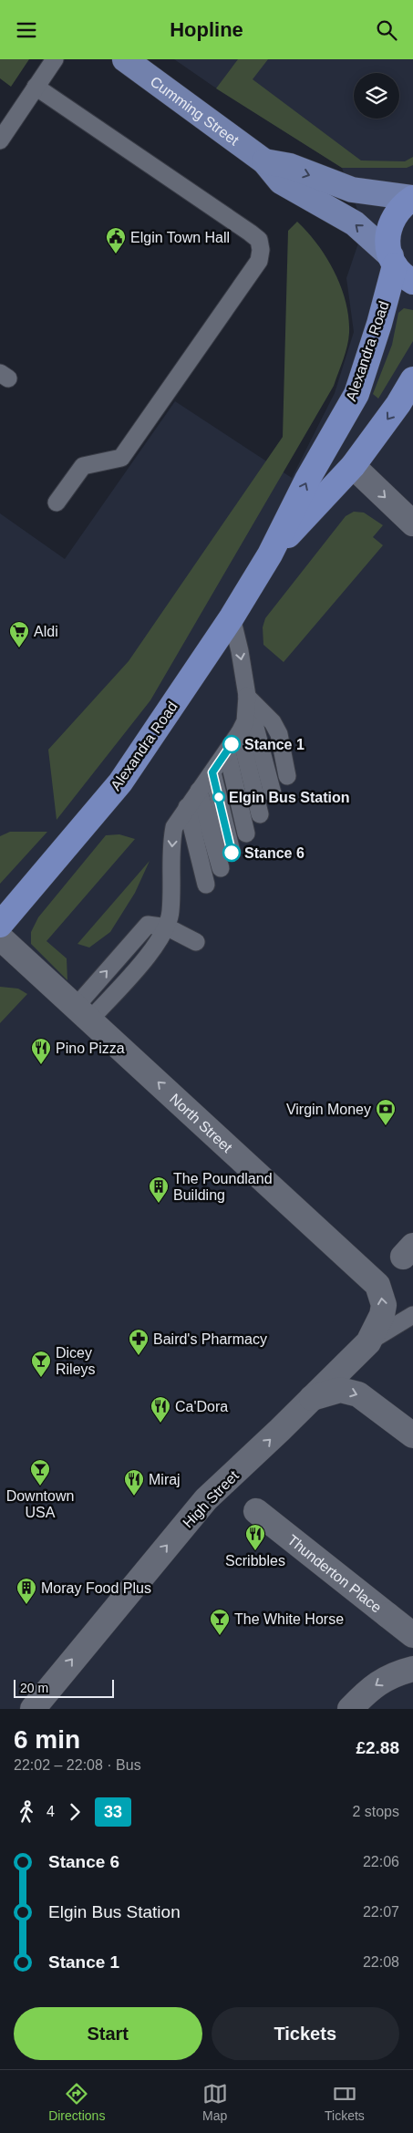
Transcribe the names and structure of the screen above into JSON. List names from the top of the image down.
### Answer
{
  "streets": {
    "highway": ["Alexandra Road"],
    "main road": ["Cumming Street"],
    "street": ["North Street", "High Street", "Thunderton Place"]
  },
  "crossings": [
    ["Cumming Street", "Alexandra Road"],
    ["North Street", "High Street"]
  ],
  "one_way": ["North Street", "High Street"],
  "places": {
    "public building": ["Elgin Town Hall"],
    "supermarket": ["Aldi"],
    "other": ["Stance 1", "Elgin Bus Station", "Stance 6"],
    "restaurant": [
      "Pino Pizza",
      "Ca'Dora",
      "Miraj",
      "Scribbles"
    ],
    "bank": ["Virgin Money"],
    "building": ["The Poundland Building", "Moray Food Plus"],
    "pharmacy": ["Baird's Pharmacy"],
    "bar": ["Dicey Rileys", "Downtown USA", "The White Horse"]
  },
  "lines": ["bus line 33"],
  "scale_bar": "20 m",
  "page": {
    "header": "Hopline",
    "scale": "20 m",
    "heading": ["6 min", "22:02 – 22:08 · Bus", "£2.88"],
    "legs": ["4", "33", "2 stops"],
    "list": [
      {
        "name": "Stance 6",
        "value": "22:06"
      },
      {
        "name": "Elgin Bus Station",
        "value": "22:07"
      },
      {
        "name": "Stance 1",
        "value": "22:08"
      }
    ],
    "buttons": ["Start", "Tickets"],
    "tabs": ["Directions", "Map", "Tickets"]
  }
}
